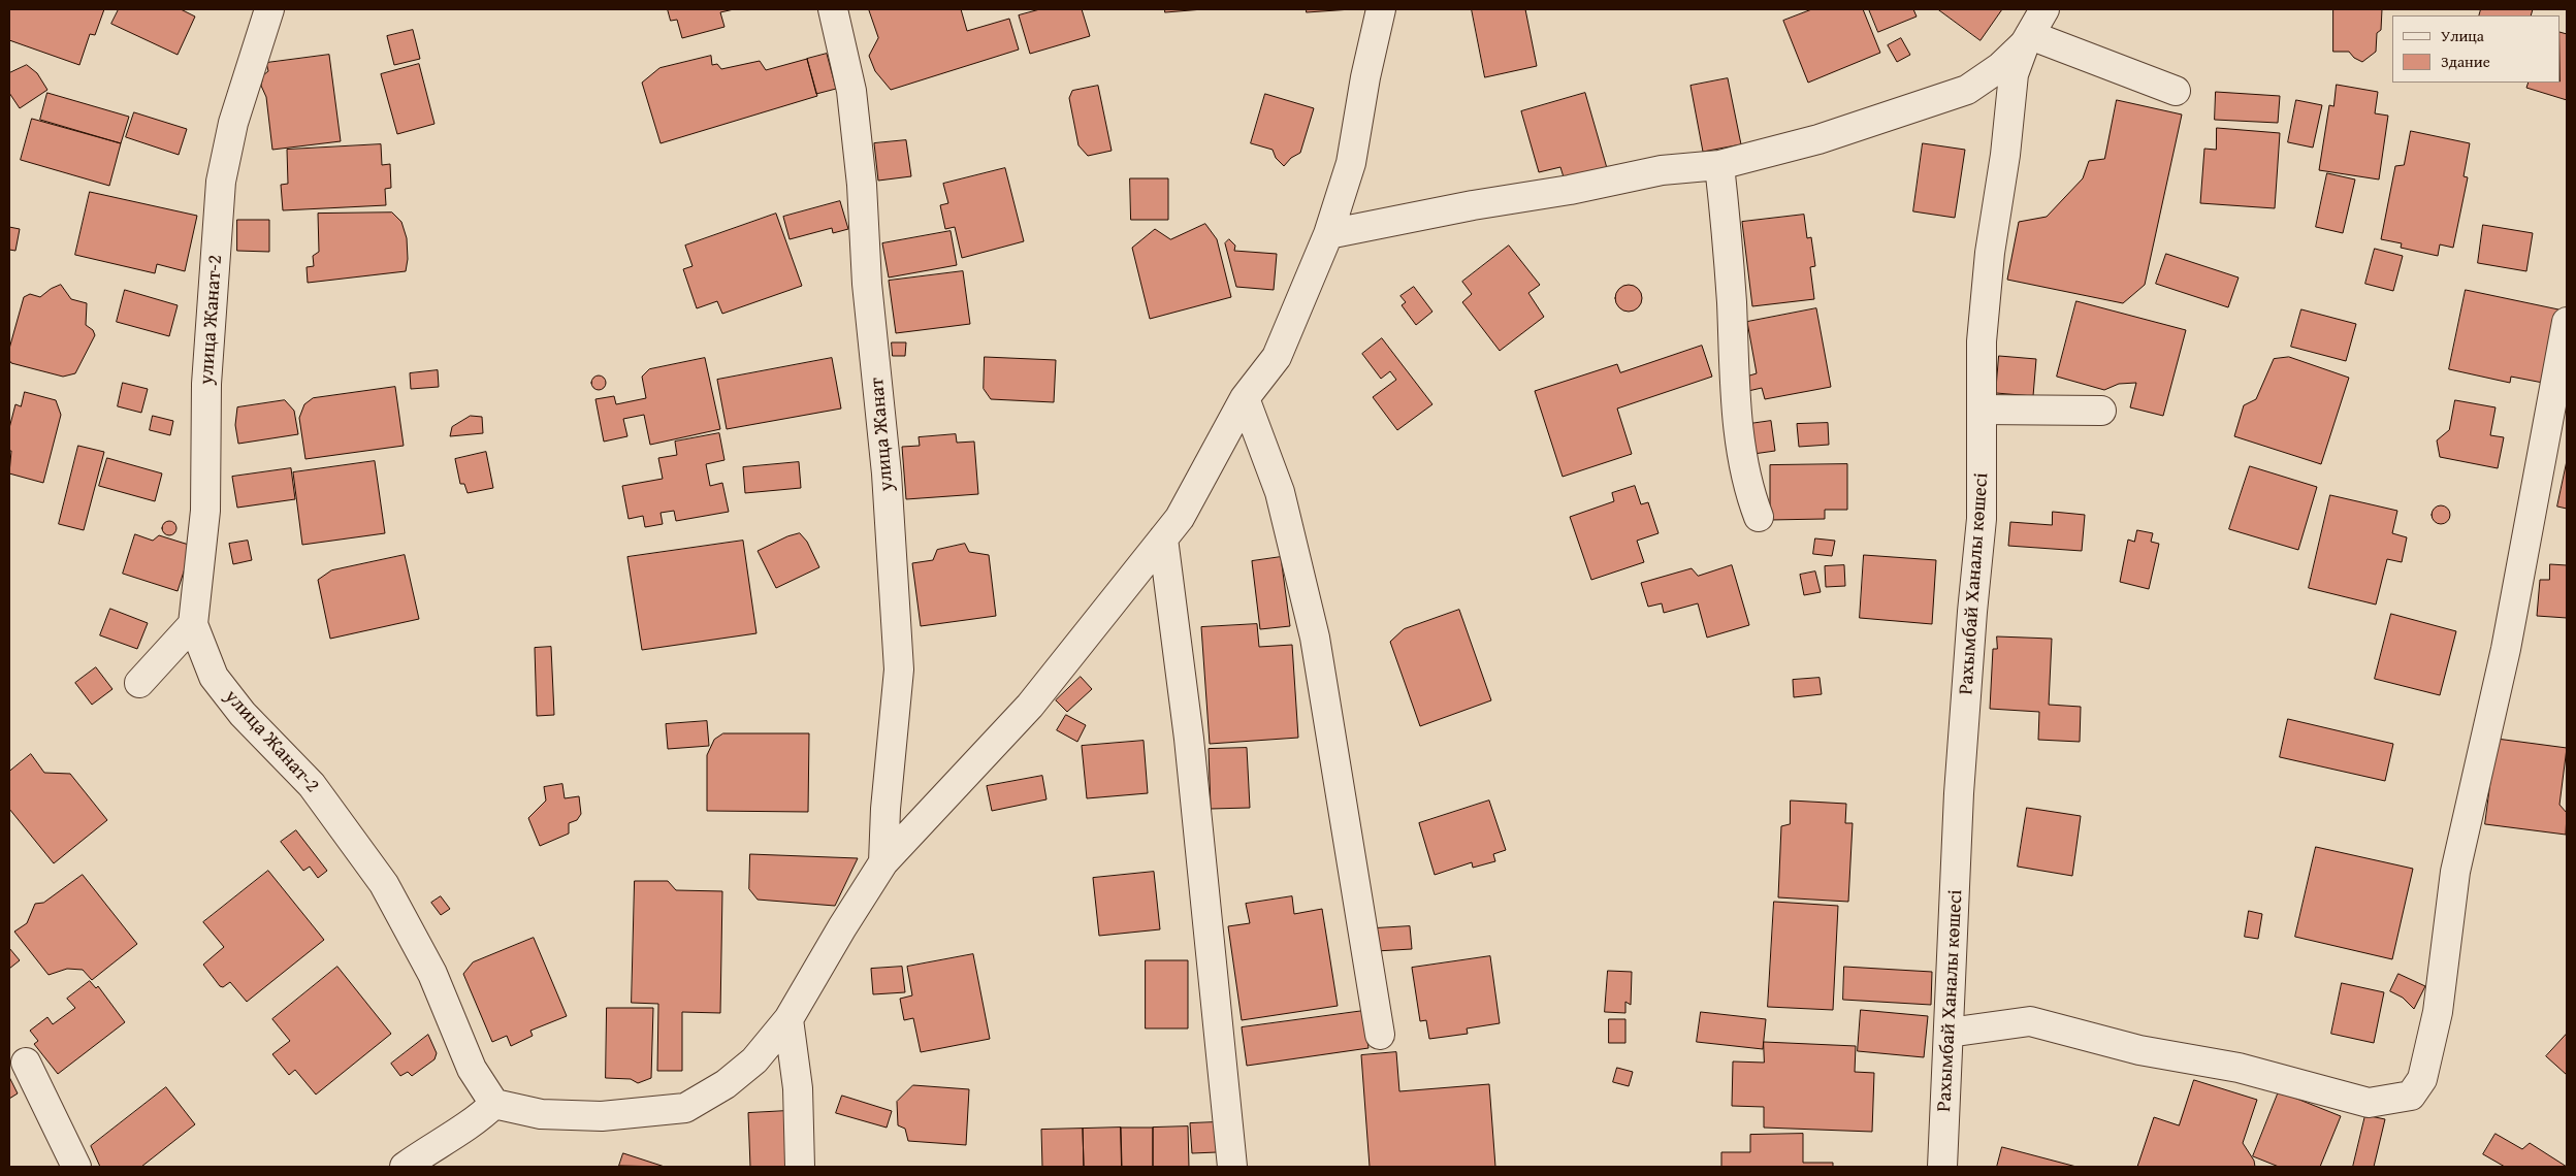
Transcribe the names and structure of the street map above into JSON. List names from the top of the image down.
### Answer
{
  "streets": {
    "street": ["улица Жанат-2", "улица Жанат", "Рахымбай Ханалы көшесі"]
  },
  "legend": ["Улица", "Здание"]
}
